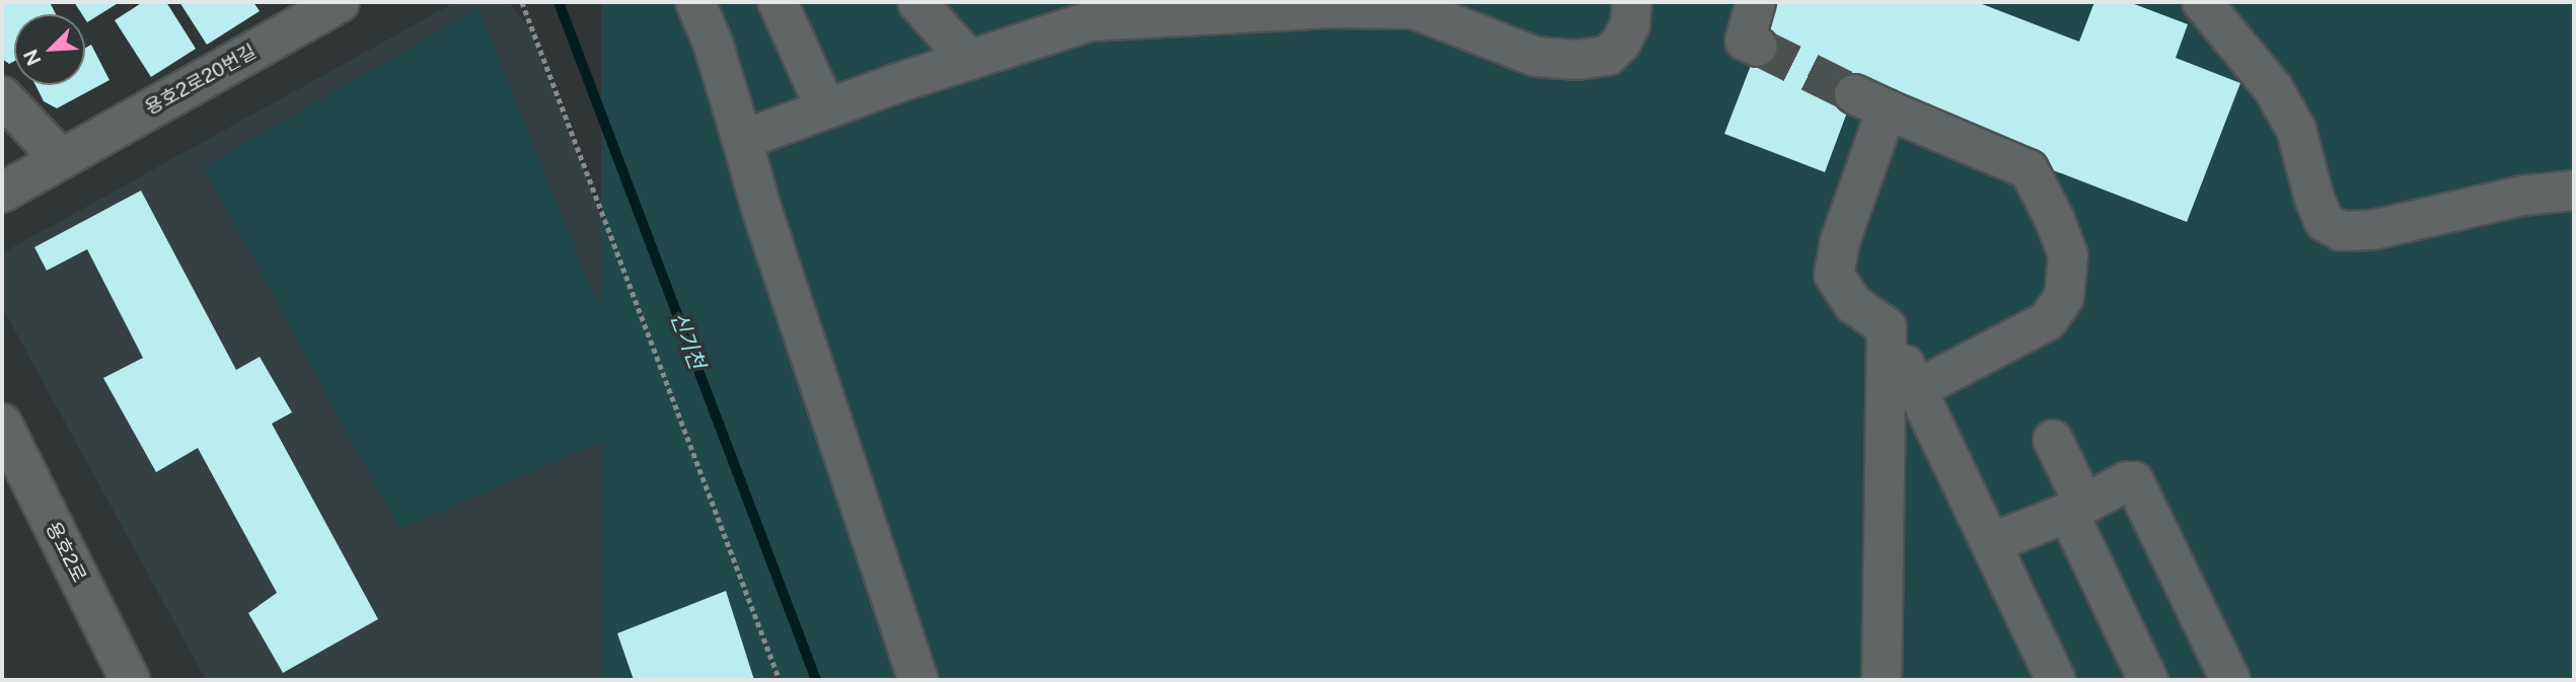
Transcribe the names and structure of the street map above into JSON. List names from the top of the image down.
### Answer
{
  "streets": {
    "street": ["용호2로20번길", "용호2로"]
  },
  "water": ["신기천"],
  "north": "bottom left"
}
